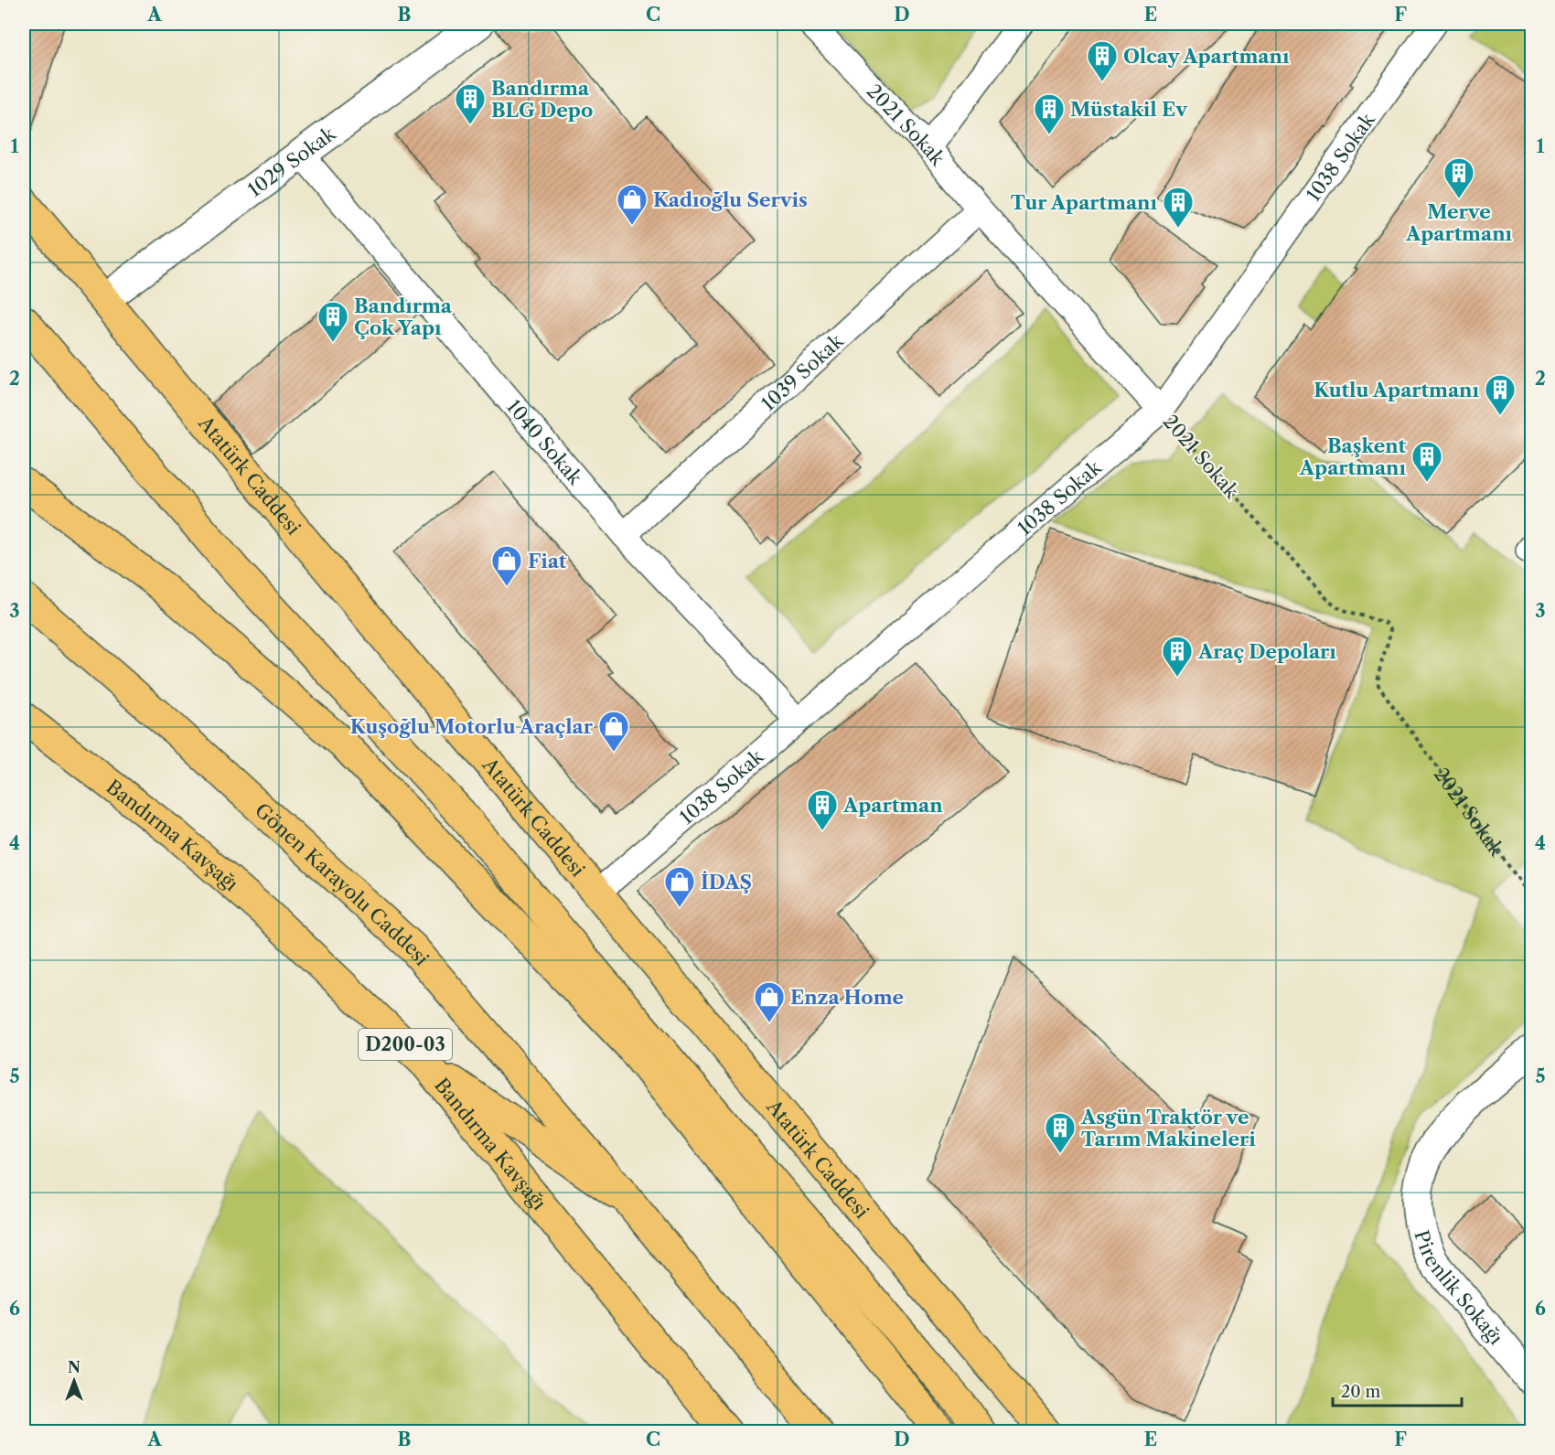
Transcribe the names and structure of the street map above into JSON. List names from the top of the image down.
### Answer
{
  "streets": {
    "main road": [
      "Atatürk Caddesi",
      "Bandırma Kavşağı",
      "Gönen Karayolu Caddesi",
      "D200-03"
    ],
    "street": ["1029 Sokak", "Pirenlik Sokağı"],
    "lane": [
      "2021 Sokak",
      "1038 Sokak",
      "1039 Sokak",
      "1040 Sokak"
    ]
  },
  "crossings": [
    ["2021 Sokak", "1038 Sokak"],
    ["2021 Sokak", "1039 Sokak"],
    ["1038 Sokak", "1040 Sokak"],
    ["1038 Sokak", "Atatürk Caddesi"],
    ["1029 Sokak", "1040 Sokak"],
    ["1029 Sokak", "Atatürk Caddesi"],
    ["1039 Sokak", "1040 Sokak"],
    ["Bandırma Kavşağı", "D200-03"],
    ["Gönen Karayolu Caddesi", "D200-03"]
  ],
  "places": {
    "building": [
      "Olcay Apartmanı",
      "Bandırma BLG Depo",
      "Müstakil Ev",
      "Merve Apartmanı",
      "Tur Apartmanı",
      "Bandırma Çok Yapı",
      "Kutlu Apartmanı",
      "Başkent Apartmanı",
      "Araç Depoları",
      "Apartman",
      "Asgün Traktör ve Tarım Makineleri"
    ],
    "shop": [
      "Kadıoğlu Servis",
      "Fiat",
      "Kuşoğlu Motorlu Araçlar",
      "İDAŞ",
      "Enza Home"
    ]
  },
  "scale_bar": "20 m",
  "north": "top",
  "grid": {
    "columns": [
      "A",
      "B",
      "C",
      "D",
      "E",
      "F"
    ],
    "rows": [
      "1",
      "2",
      "3",
      "4",
      "5",
      "6"
    ]
  }
}
